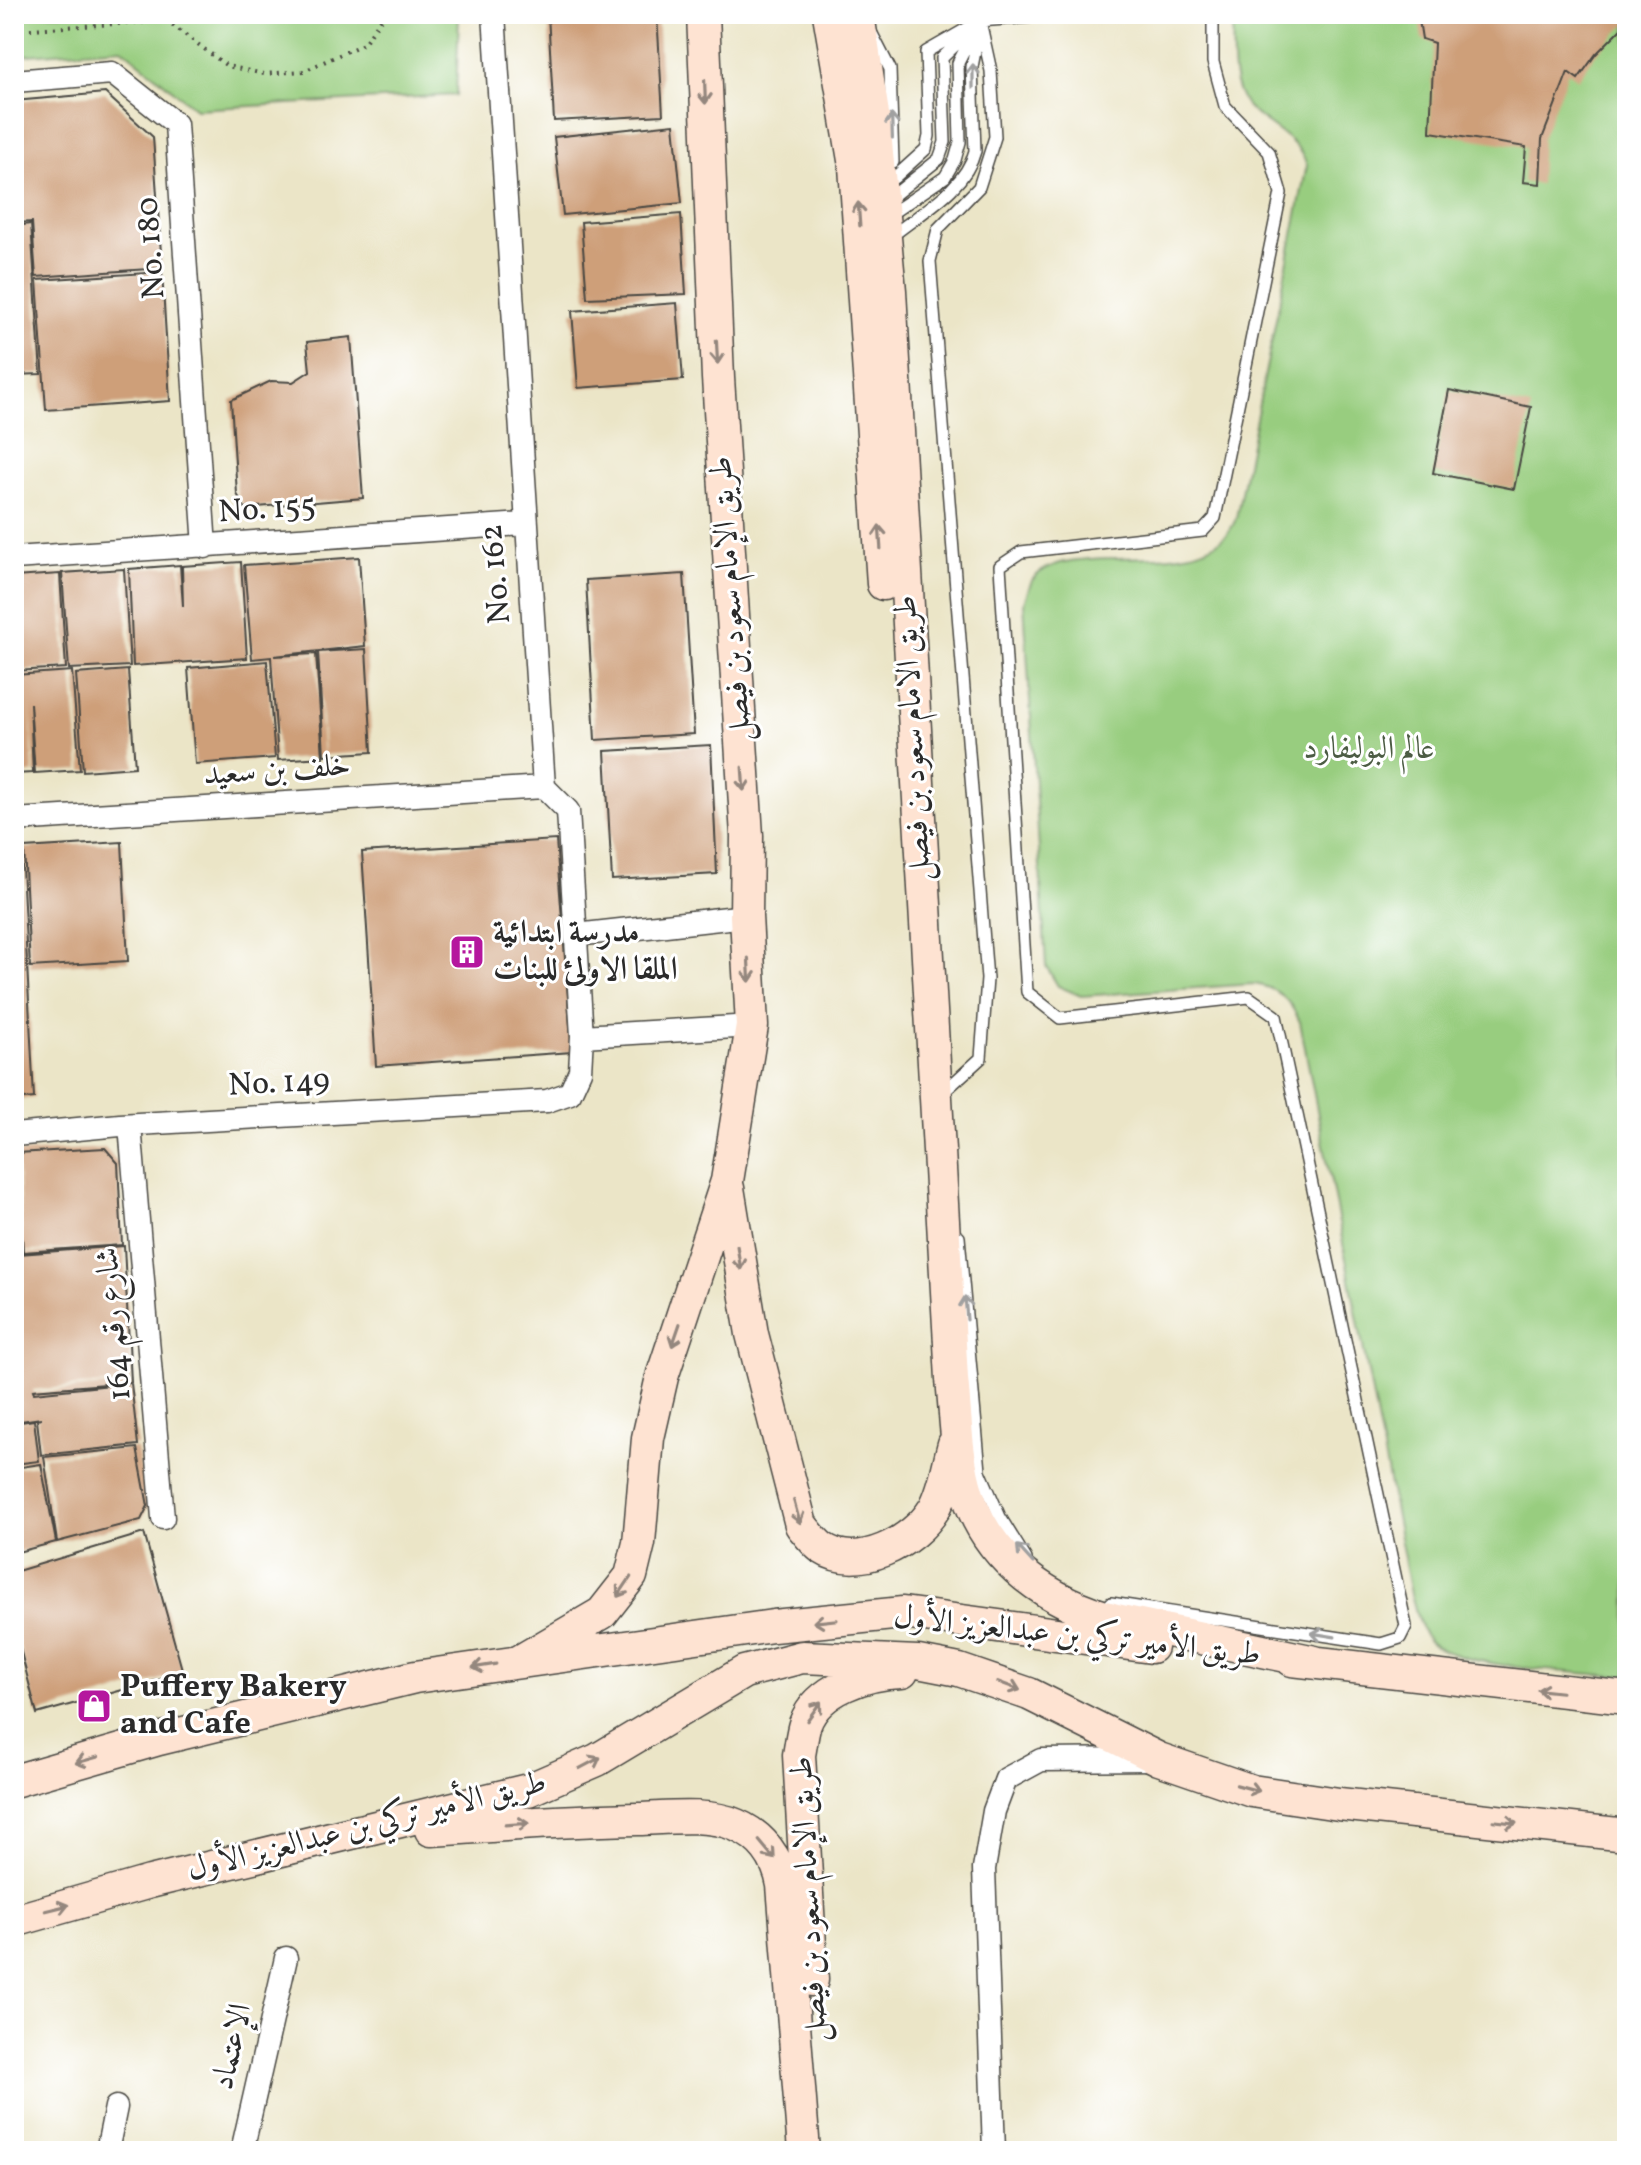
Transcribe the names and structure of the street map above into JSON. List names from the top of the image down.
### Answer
{
  "streets": {
    "main road": ["طريق الإمام سعود بن فيصل", "طريق الامام سعود بن فيصل", "طريق الأمير تركي بن عبدالعزيز الأول"],
    "street": [
      "No. 180",
      "No. 155",
      "No. 162",
      "خلف بن سعيد",
      "No. 149",
      "شارع رقم 164",
      "الإعتماد"
    ]
  },
  "crossings": [
    ["No. 180", "No. 155"],
    ["No. 155", "No. 162"],
    ["No. 162", "خلف بن سعيد"],
    ["طريق الإمام سعود بن فيصل", "طريق الأمير تركي بن عبدالعزيز الأول"],
    ["No. 149", "شارع رقم 164"]
  ],
  "parks": ["عالم البوليفارد"],
  "places": {
    "building": ["مدرسة ابتدائية الملقا الاولئ للبنات"],
    "shop": ["Puffery Bakery and Cafe"]
  }
}
